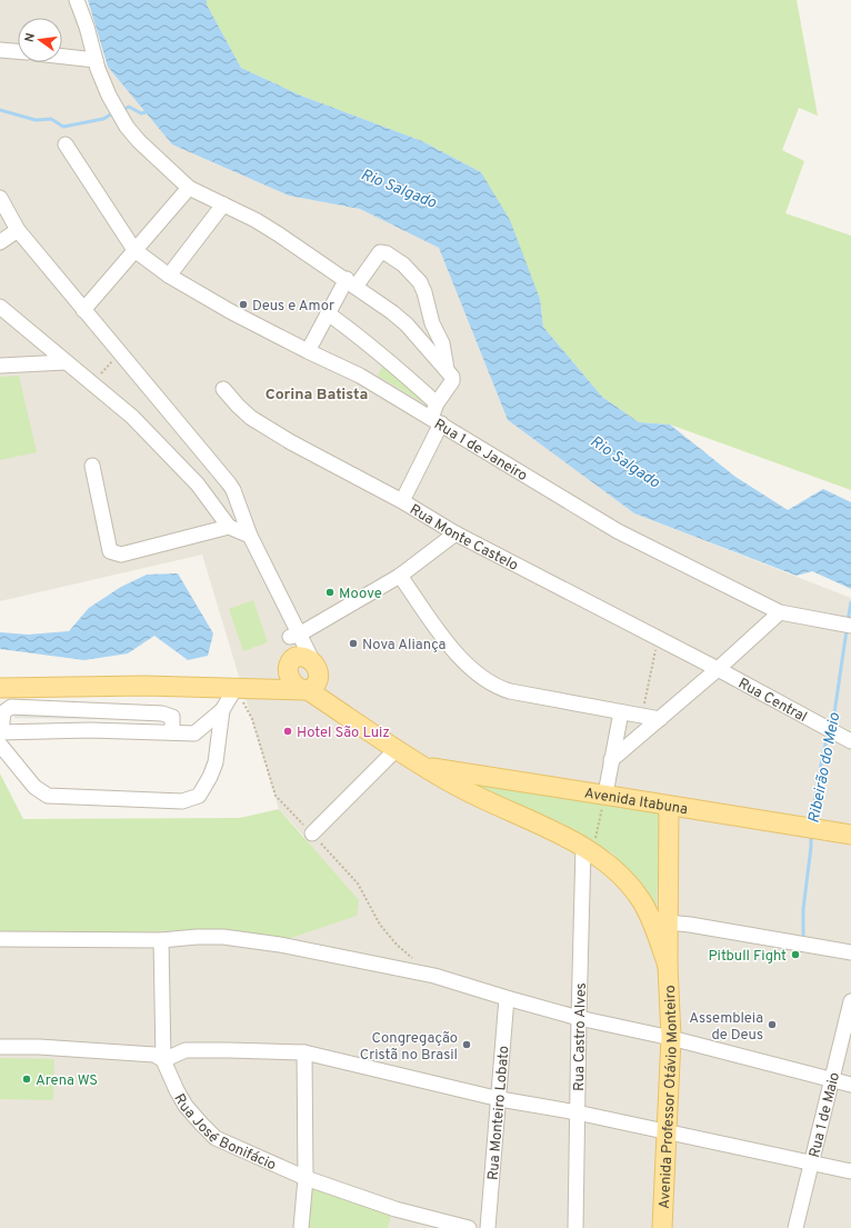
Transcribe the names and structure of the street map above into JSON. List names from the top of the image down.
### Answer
{
  "streets": {
    "main road": ["Avenida Itabuna", "Avenida Professor Otávio Monteiro"],
    "street": [
      "Rua 1 de Janeiro",
      "Rua Monte Castelo",
      "Rua Central",
      "Rua Castro Alves",
      "Rua Monteiro Lobato",
      "Rua 1 de Maio",
      "Rua José Bonifácio"
    ]
  },
  "crossings": [
    ["Rua Monte Castelo", "Rua Central"],
    ["Avenida Itabuna", "Avenida Professor Otávio Monteiro"]
  ],
  "districts": ["Corina Batista"],
  "water": ["Rio Salgado", "Ribeirão do Meio"],
  "places": [
    "Deus e Amor",
    "Moove",
    "Nova Aliança",
    "Hotel São Luiz",
    "Pitbull Fight",
    "Assembleia de Deus",
    "Congregação Cristã no Brasil",
    "Arena WS"
  ],
  "north": "left"
}
